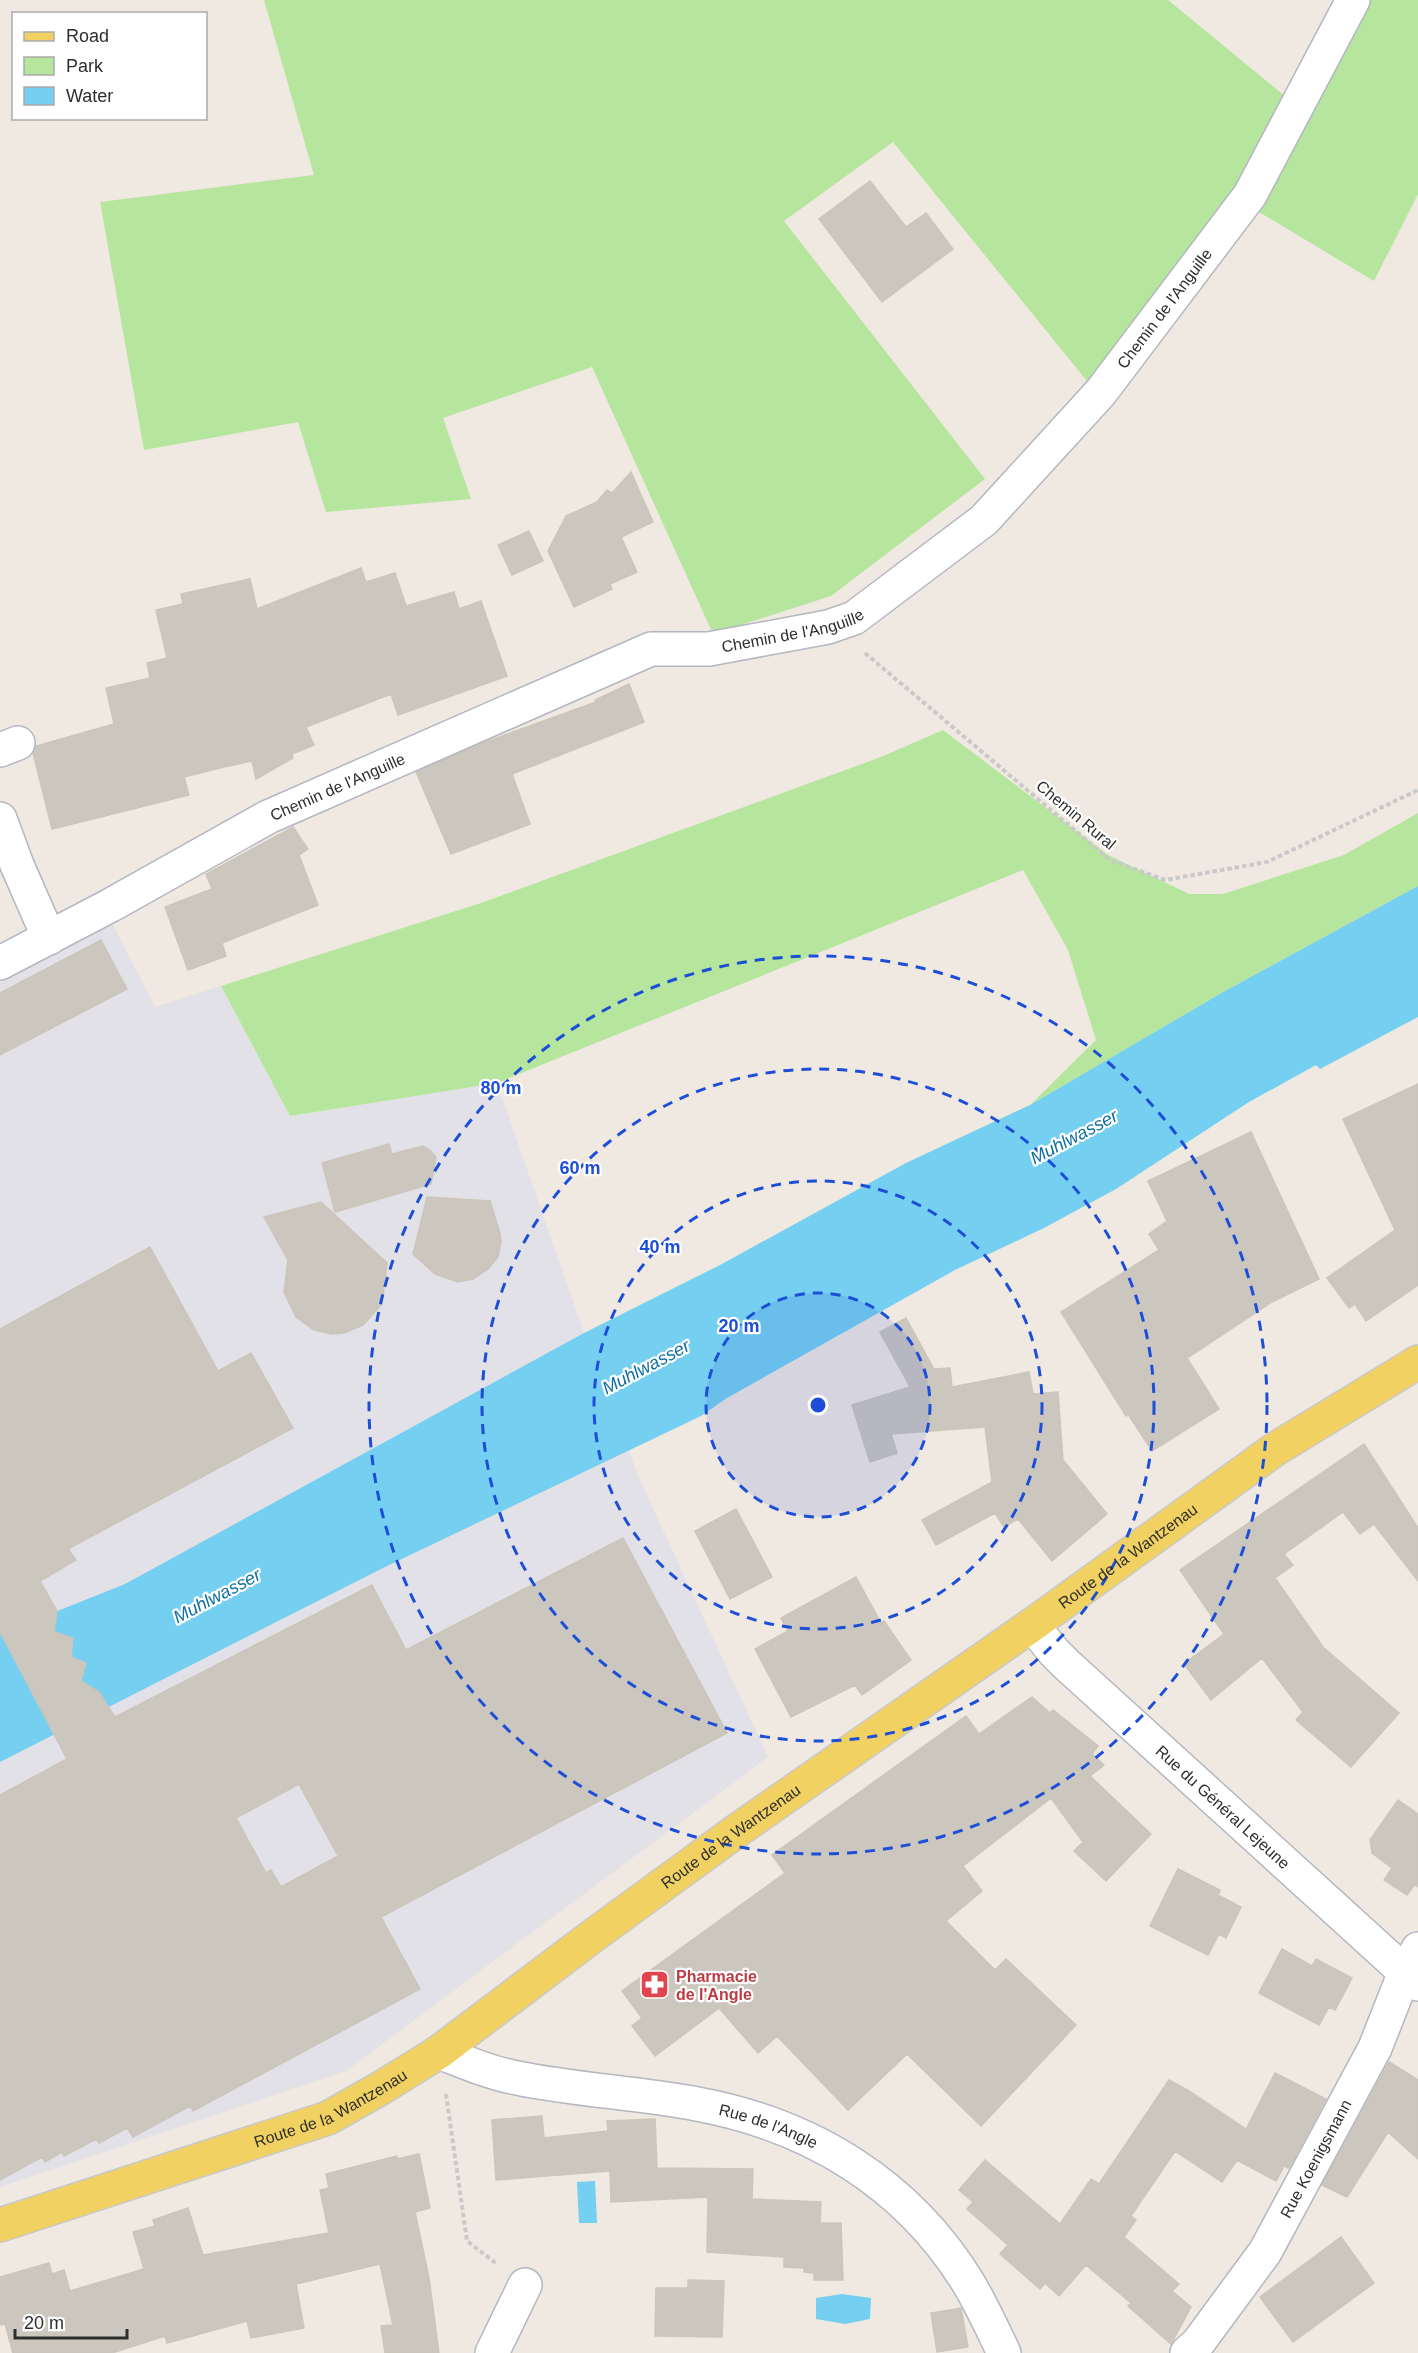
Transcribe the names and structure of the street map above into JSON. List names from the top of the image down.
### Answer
{
  "streets": {
    "main road": ["Route de la Wantzenau"],
    "street": [
      "Chemin de l'Anguille",
      "Rue du Général Lejeune",
      "Rue de l'Angle",
      "Rue Koenigsmann"
    ],
    "path": ["Chemin Rural"]
  },
  "crossings": [
    ["Chemin de l'Anguille", "Chemin Rural"],
    ["Route de la Wantzenau", "Rue du Général Lejeune"],
    ["Route de la Wantzenau", "Rue de l'Angle"],
    ["Rue du Général Lejeune", "Rue Koenigsmann"]
  ],
  "water": ["Muhlwasser"],
  "places": {
    "pharmacy": ["Pharmacie de l'Angle"]
  },
  "legend": ["Road", "Park", "Water"],
  "scale_bar": "20 m",
  "rings": [
    "80 m",
    "60 m",
    "40 m",
    "20 m"
  ]
}
